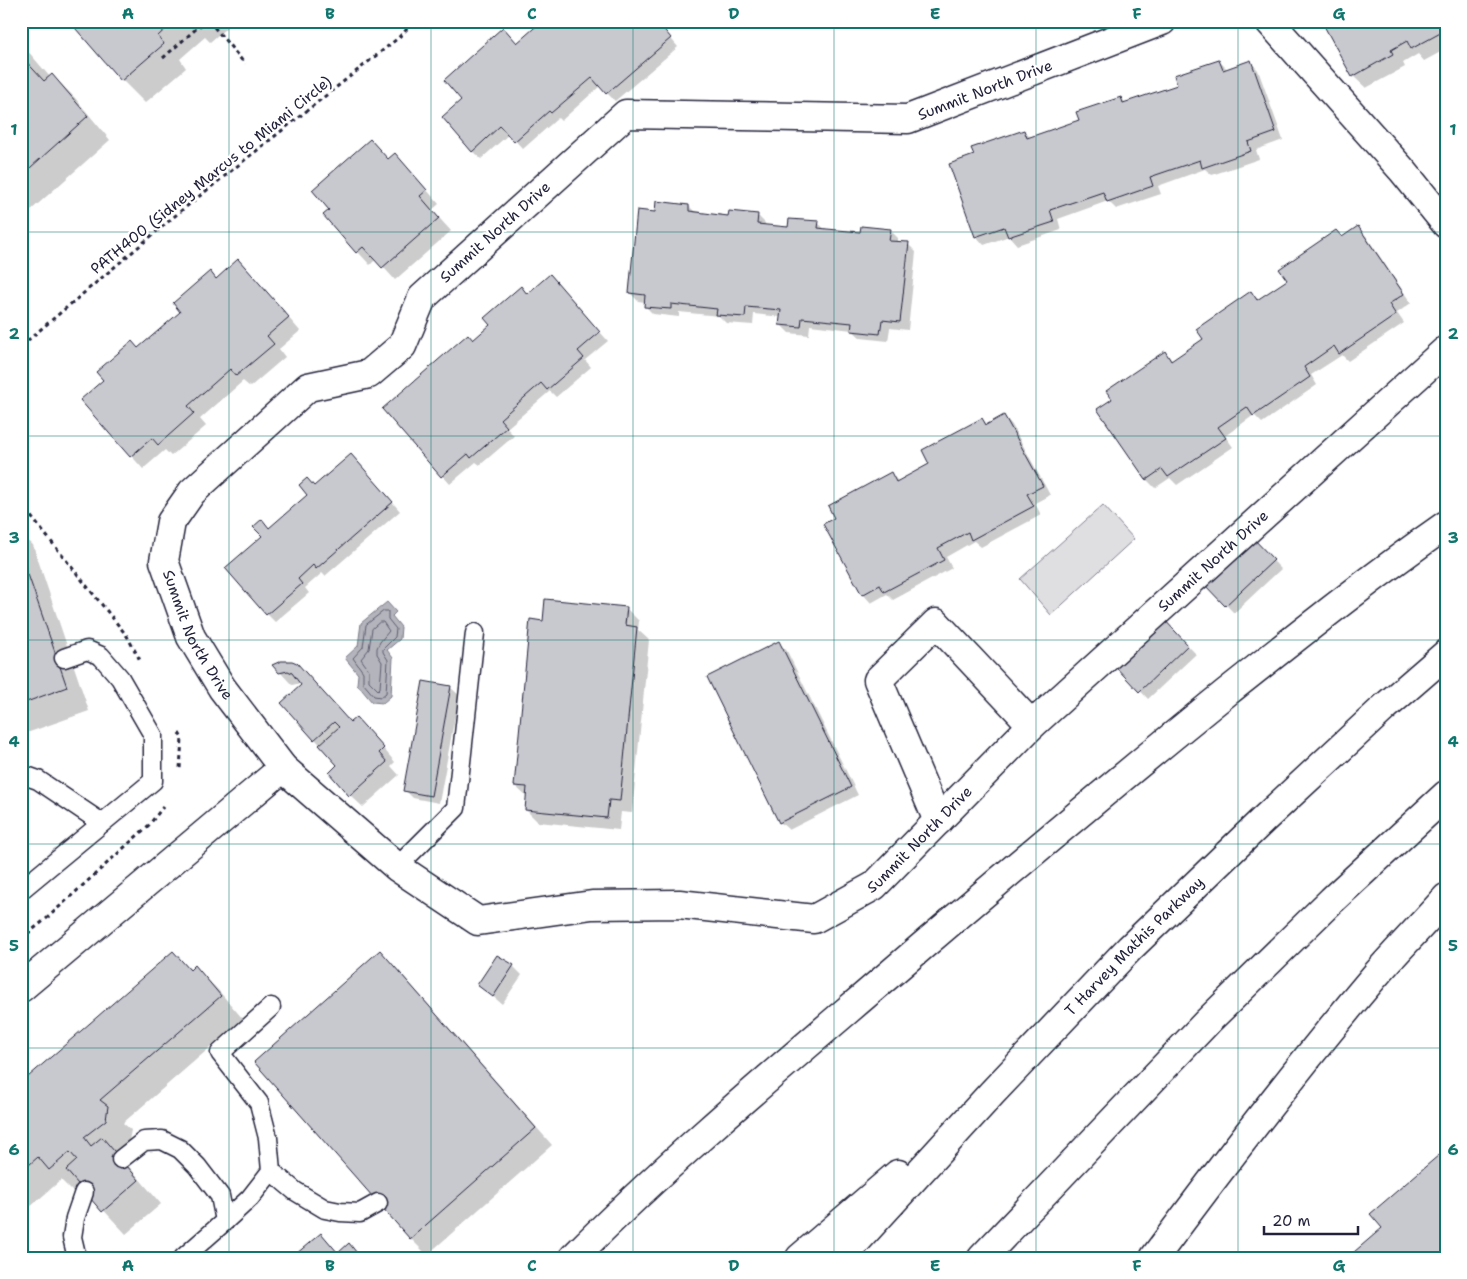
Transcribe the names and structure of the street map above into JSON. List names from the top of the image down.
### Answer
{
  "streets": {
    "main road": ["Summit North Drive", "T Harvey Mathis Parkway"],
    "path": ["PATH400 (Sidney Marcus to Miami Circle)"]
  },
  "scale_bar": "20 m",
  "grid": {
    "columns": [
      "A",
      "B",
      "C",
      "D",
      "E",
      "F",
      "G"
    ],
    "rows": [
      "1",
      "2",
      "3",
      "4",
      "5",
      "6"
    ]
  }
}
